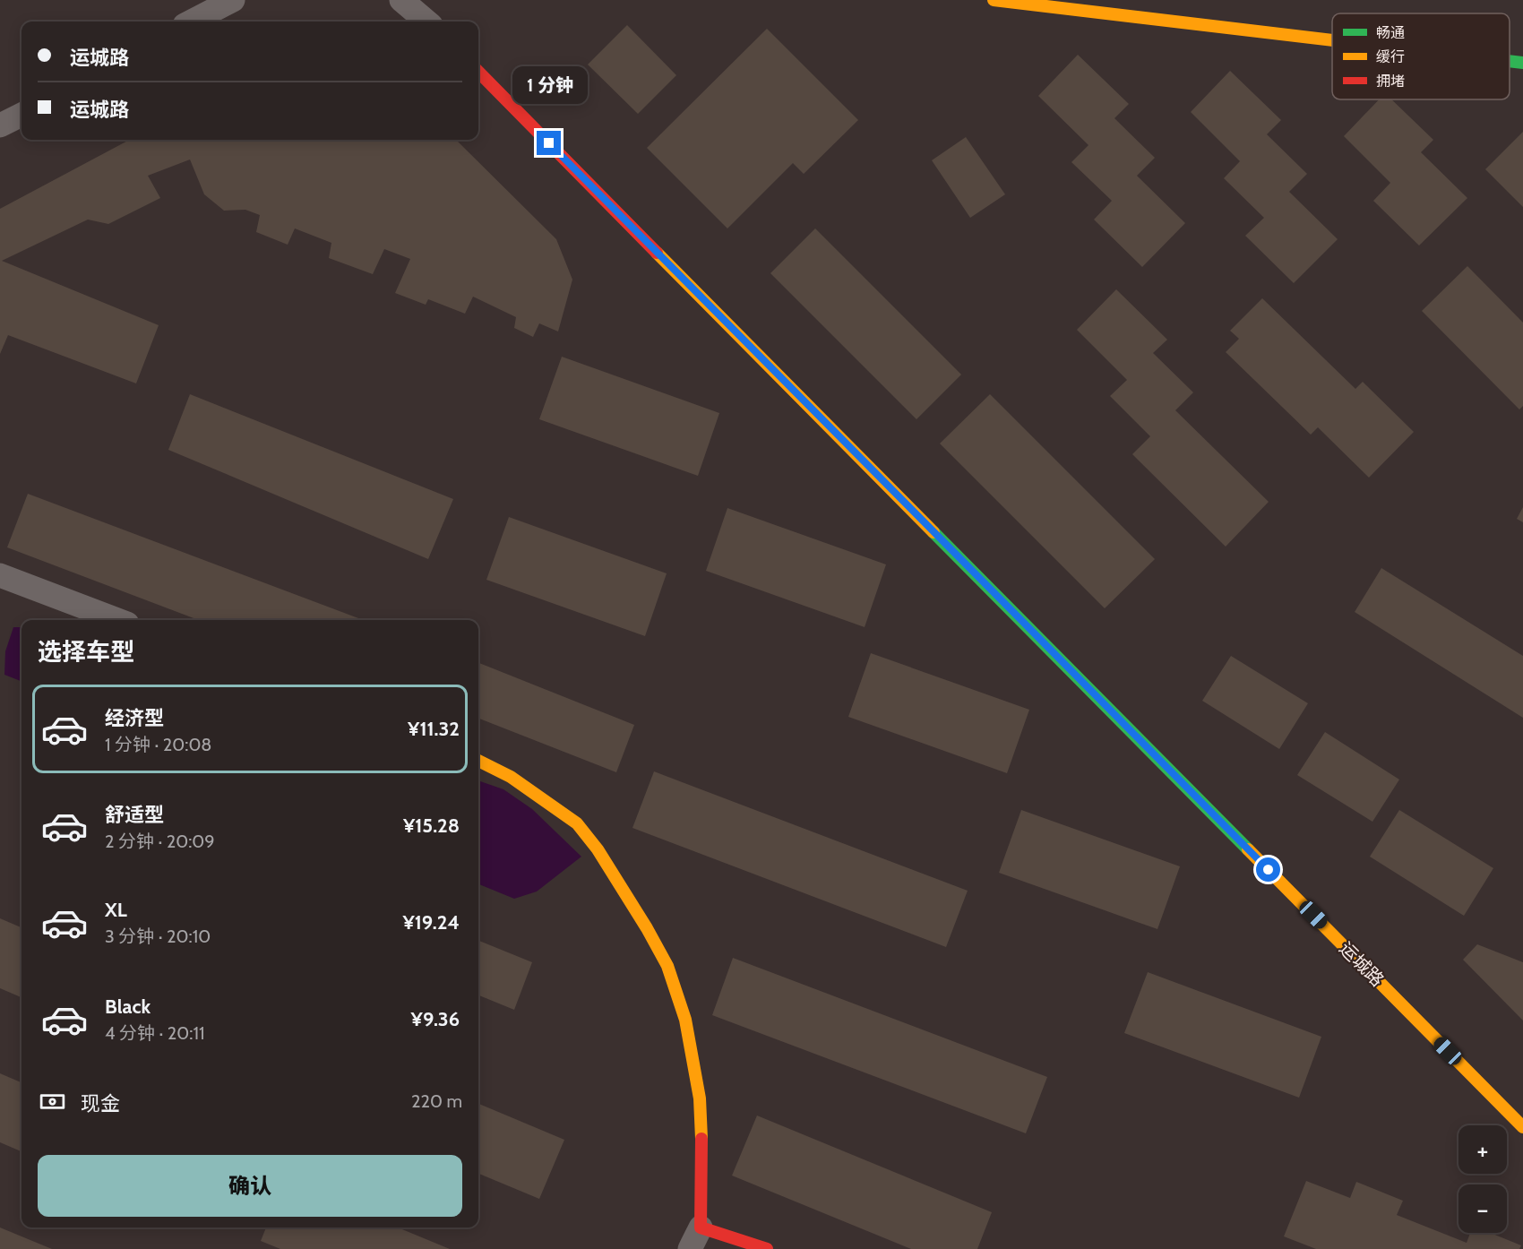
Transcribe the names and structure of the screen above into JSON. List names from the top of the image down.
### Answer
{
  "streets": {
    "street": ["运城路"]
  },
  "legend": ["畅通", "缓行", "拥堵"],
  "page": {
    "banner": ["运城路", "运城路"],
    "bubble": "1 分钟",
    "heading": "选择车型",
    "list": [
      {
        "name": "经济型",
        "note": "1 分钟 · 20:08",
        "value": "¥11.32"
      },
      {
        "name": "舒适型",
        "note": "2 分钟 · 20:09",
        "value": "¥15.28"
      },
      {
        "name": "XL",
        "note": "3 分钟 · 20:10",
        "value": "¥19.24"
      },
      {
        "name": "Black",
        "note": "4 分钟 · 20:11",
        "value": "¥9.36"
      }
    ],
    "pay": ["现金", "220 m"],
    "map_buttons": ["+", "−"],
    "buttons": "确认"
  }
}
